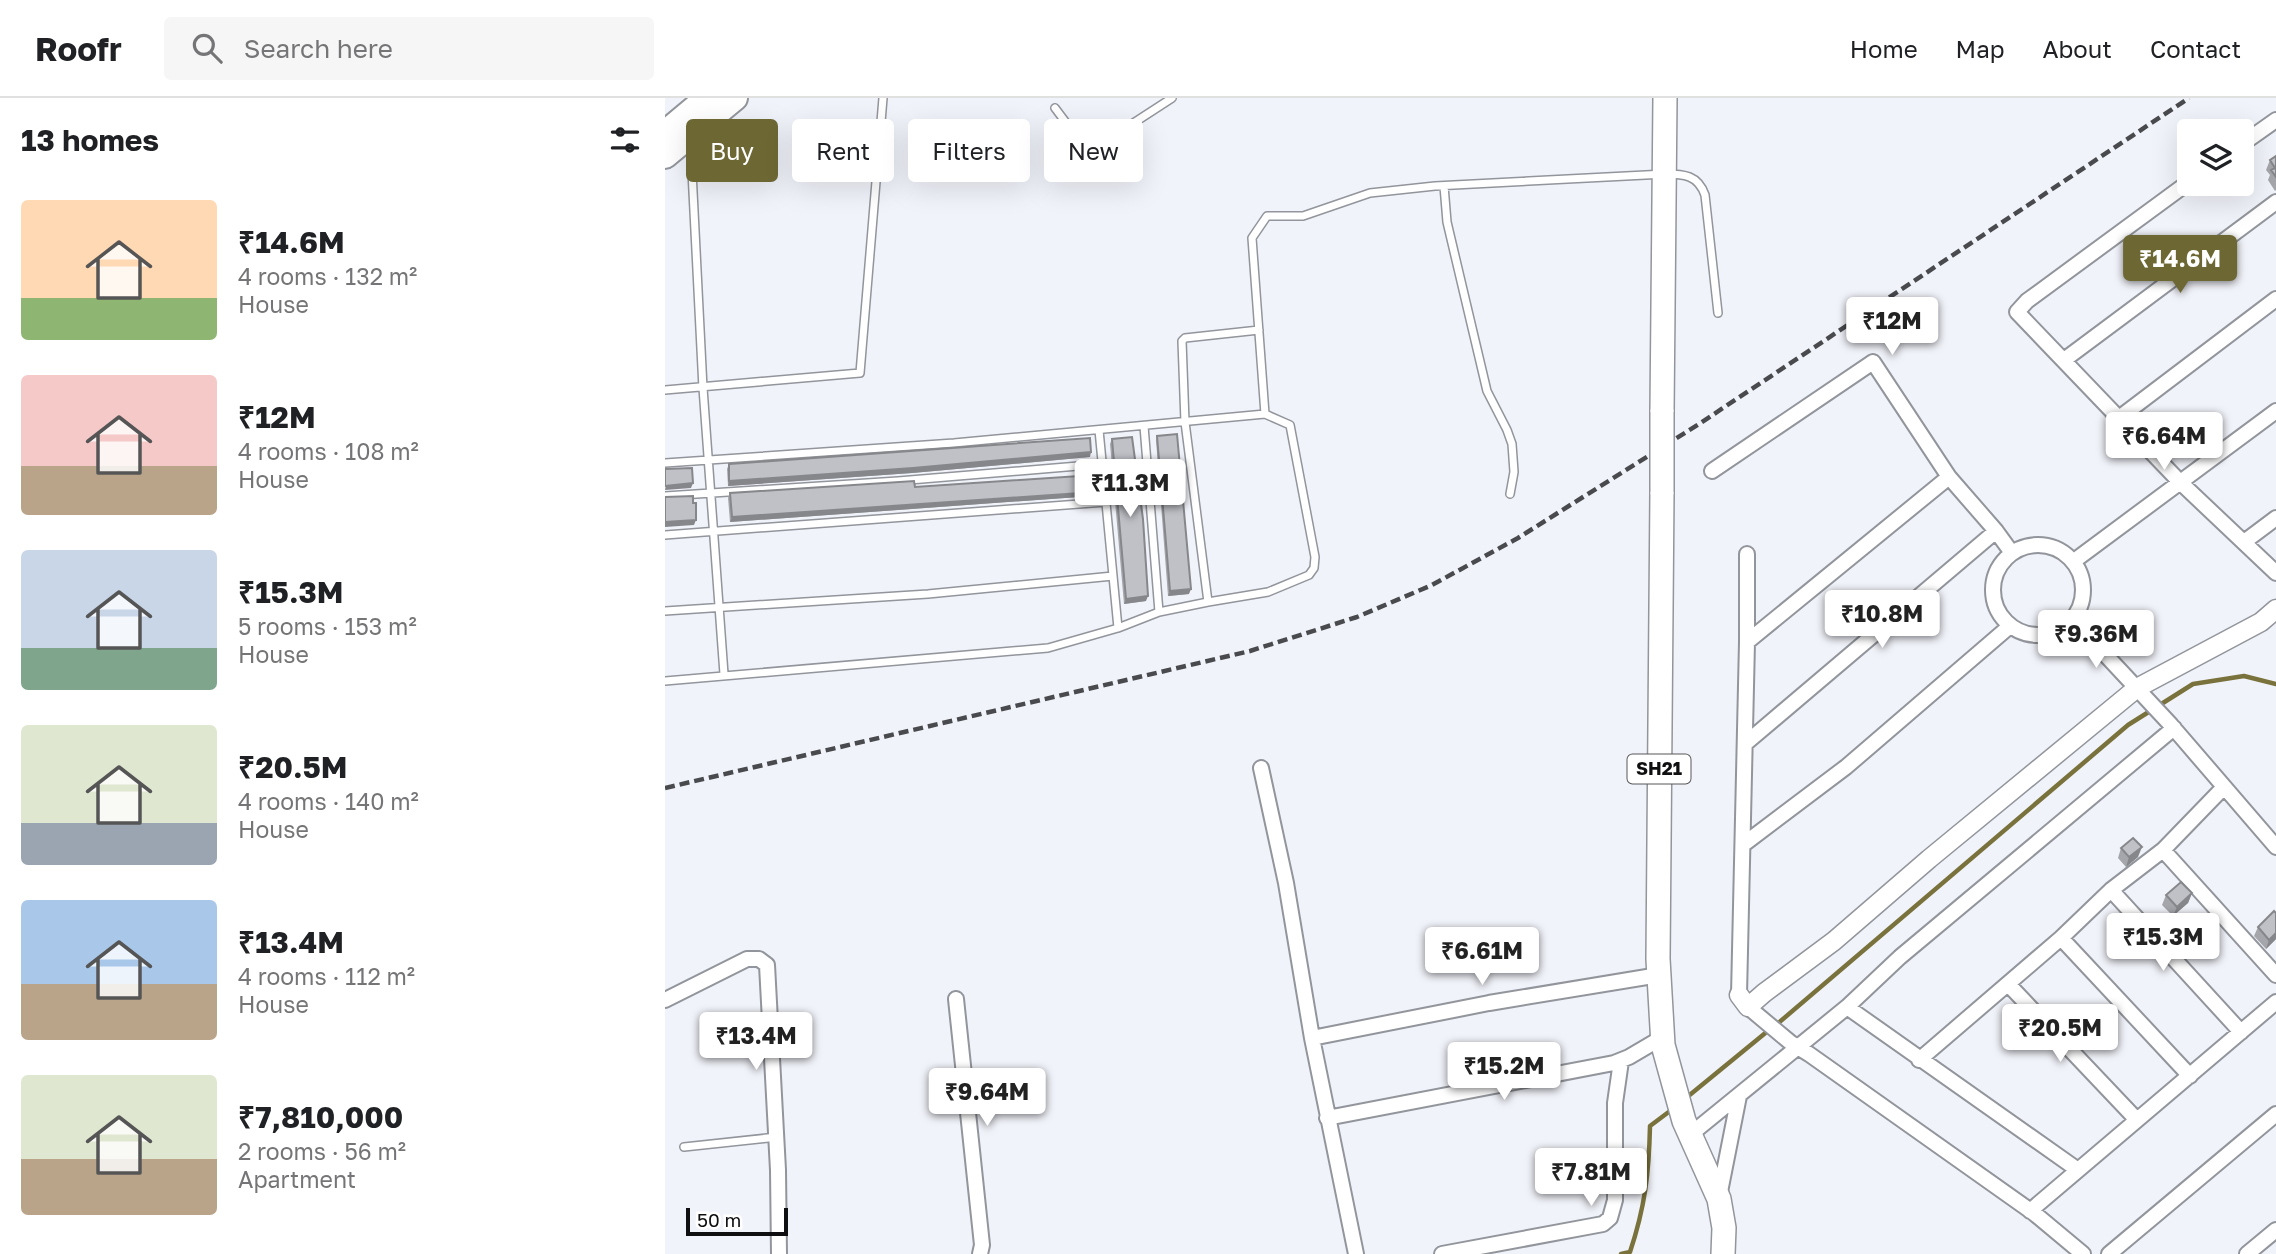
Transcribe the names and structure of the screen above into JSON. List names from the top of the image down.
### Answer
{
  "streets": {
    "main road": ["SH21"]
  },
  "scale_bar": "50 m",
  "page": {
    "header": "Roofr",
    "search": "Search here",
    "nav": [
      "Home",
      "Map",
      "About",
      "Contact"
    ],
    "heading": "13 homes",
    "chip": [
      "Buy",
      "Rent",
      "Filters",
      "New"
    ],
    "list": [
      {
        "name": "₹14.6M",
        "note": "4 rooms · 132 m² · House"
      },
      {
        "name": "₹12M",
        "note": "4 rooms · 108 m² · House"
      },
      {
        "name": "₹15.3M",
        "note": "5 rooms · 153 m² · House"
      },
      {
        "name": "₹20.5M",
        "note": "4 rooms · 140 m² · House"
      },
      {
        "name": "₹13.4M",
        "note": "4 rooms · 112 m² · House"
      },
      {
        "name": "₹7,810,000",
        "note": "2 rooms · 56 m² · Apartment"
      }
    ],
    "price": [
      "₹14.6M",
      "₹12M",
      "₹6.64M",
      "₹11.3M",
      "₹10.8M",
      "₹9.36M",
      "₹15.3M",
      "₹6.61M",
      "₹20.5M",
      "₹13.4M",
      "₹15.2M",
      "₹9.64M",
      "₹7.81M"
    ],
    "scale": "50 m"
  }
}
